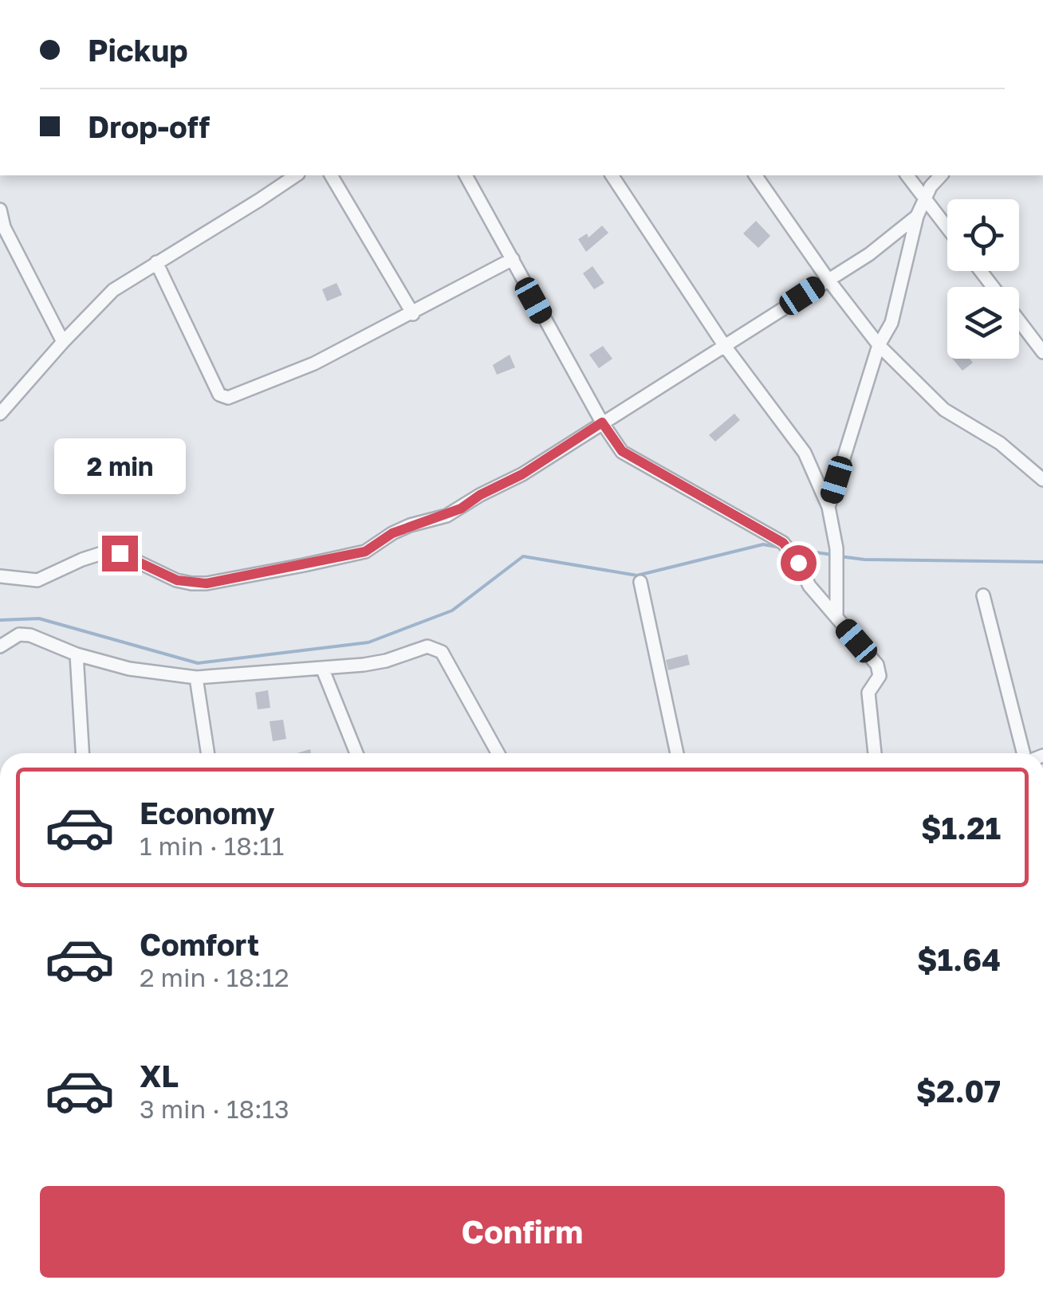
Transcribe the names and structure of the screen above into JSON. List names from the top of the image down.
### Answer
{
  "page": {
    "banner": ["Pickup", "Drop-off"],
    "bubble": "2 min",
    "list": [
      {
        "name": "Economy",
        "note": "1 min · 18:11",
        "value": "$1.21"
      },
      {
        "name": "Comfort",
        "note": "2 min · 18:12",
        "value": "$1.64"
      },
      {
        "name": "XL",
        "note": "3 min · 18:13",
        "value": "$2.07"
      }
    ],
    "buttons": "Confirm"
  }
}
